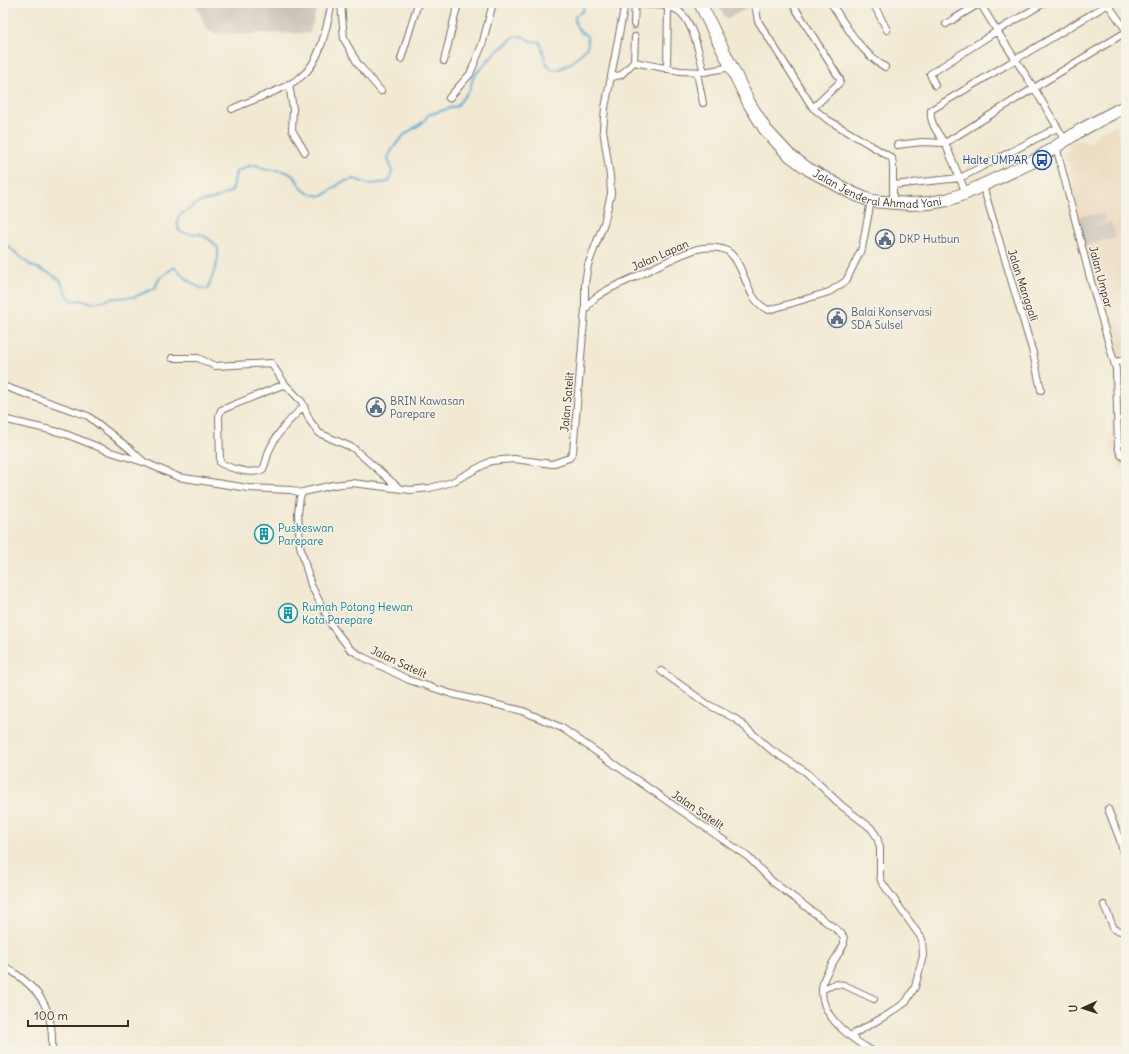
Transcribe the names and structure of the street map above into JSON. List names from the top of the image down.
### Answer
{
  "streets": {
    "highway": ["Jalan Jenderal Ahmad Yani"],
    "street": [
      "Jalan Lapan",
      "Jalan Umpar",
      "Jalan Manggali",
      "Jalan Satelit"
    ]
  },
  "crossings": [
    ["Jalan Jenderal Ahmad Yani", "Jalan Lapan"],
    ["Jalan Jenderal Ahmad Yani", "Jalan Umpar"],
    ["Jalan Jenderal Ahmad Yani", "Jalan Manggali"],
    ["Jalan Lapan", "Jalan Satelit"]
  ],
  "places": {
    "bus stop": ["Halte UMPAR"],
    "public building": ["DKP Hutbun", "Balai Konservasi SDA Sulsel", "BRIN Kawasan Parepare"],
    "building": ["Puskeswan Parepare", "Rumah Potong Hewan Kota Parepare"]
  },
  "scale_bar": "100 m",
  "north": "left"
}
